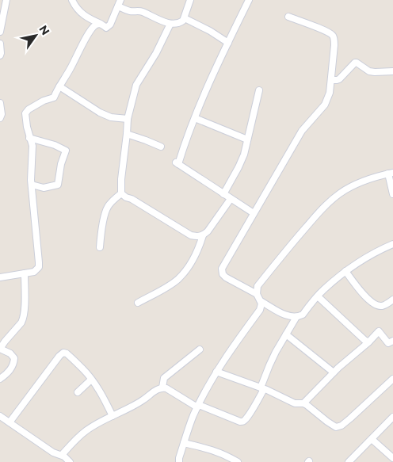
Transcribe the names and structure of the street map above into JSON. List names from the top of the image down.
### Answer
{
  "north": "top right"
}
